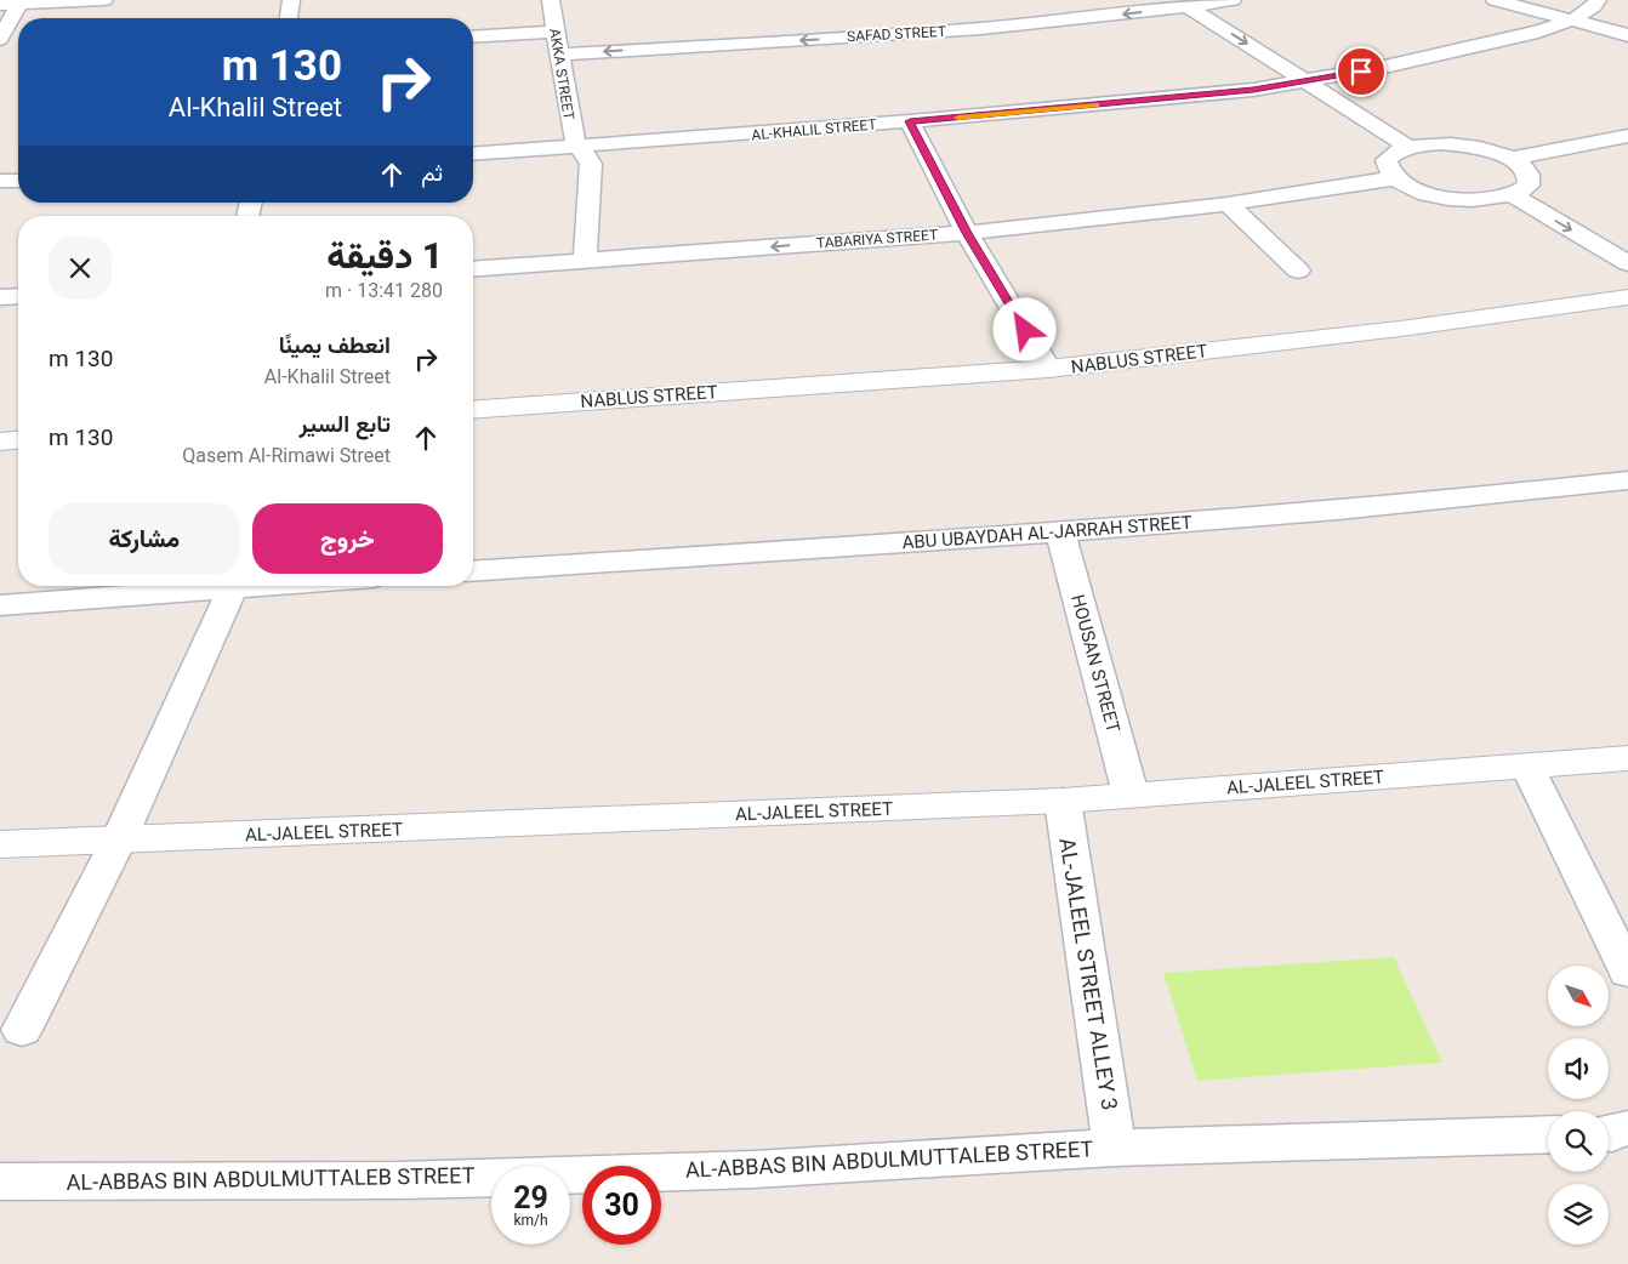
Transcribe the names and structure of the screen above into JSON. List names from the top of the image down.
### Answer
{
  "streets": {
    "street": [
      "SAFAD STREET",
      "AKKA STREET",
      "AL-KHALIL STREET",
      "TABARIYA STREET",
      "NABLUS STREET",
      "ABU UBAYDAH AL-JARRAH STREET",
      "HOUSAN STREET",
      "AL-JALEEL STREET",
      "AL-JALEEL STREET ALLEY 3",
      "AL-ABBAS BIN ABDULMUTTALEB STREET"
    ]
  },
  "crossings": [
    ["SAFAD STREET", "AKKA STREET"],
    ["AKKA STREET", "AL-KHALIL STREET"],
    ["AKKA STREET", "TABARIYA STREET"],
    ["ABU UBAYDAH AL-JARRAH STREET", "HOUSAN STREET"],
    ["HOUSAN STREET", "AL-JALEEL STREET"],
    ["AL-JALEEL STREET", "AL-JALEEL STREET ALLEY 3"],
    ["AL-JALEEL STREET ALLEY 3", "AL-ABBAS BIN ABDULMUTTALEB STREET"]
  ],
  "one_way": ["SAFAD STREET", "TABARIYA STREET"],
  "north": "bottom right",
  "page": {
    "turn": ["130 m", "Al-Khalil Street"],
    "then": "ثم",
    "heading": ["1 دقيقة", "280 m · 13:41"],
    "list": [
      {
        "name": "انعطف يمينًا",
        "note": "Al-Khalil Street",
        "value": "130 m"
      },
      {
        "name": "تابع السير",
        "note": "Qasem Al-Rimawi Street",
        "value": "130 m"
      }
    ],
    "buttons": ["خروج", "مشاركة"],
    "speed": "29 km/h",
    "limit": "30"
  }
}
